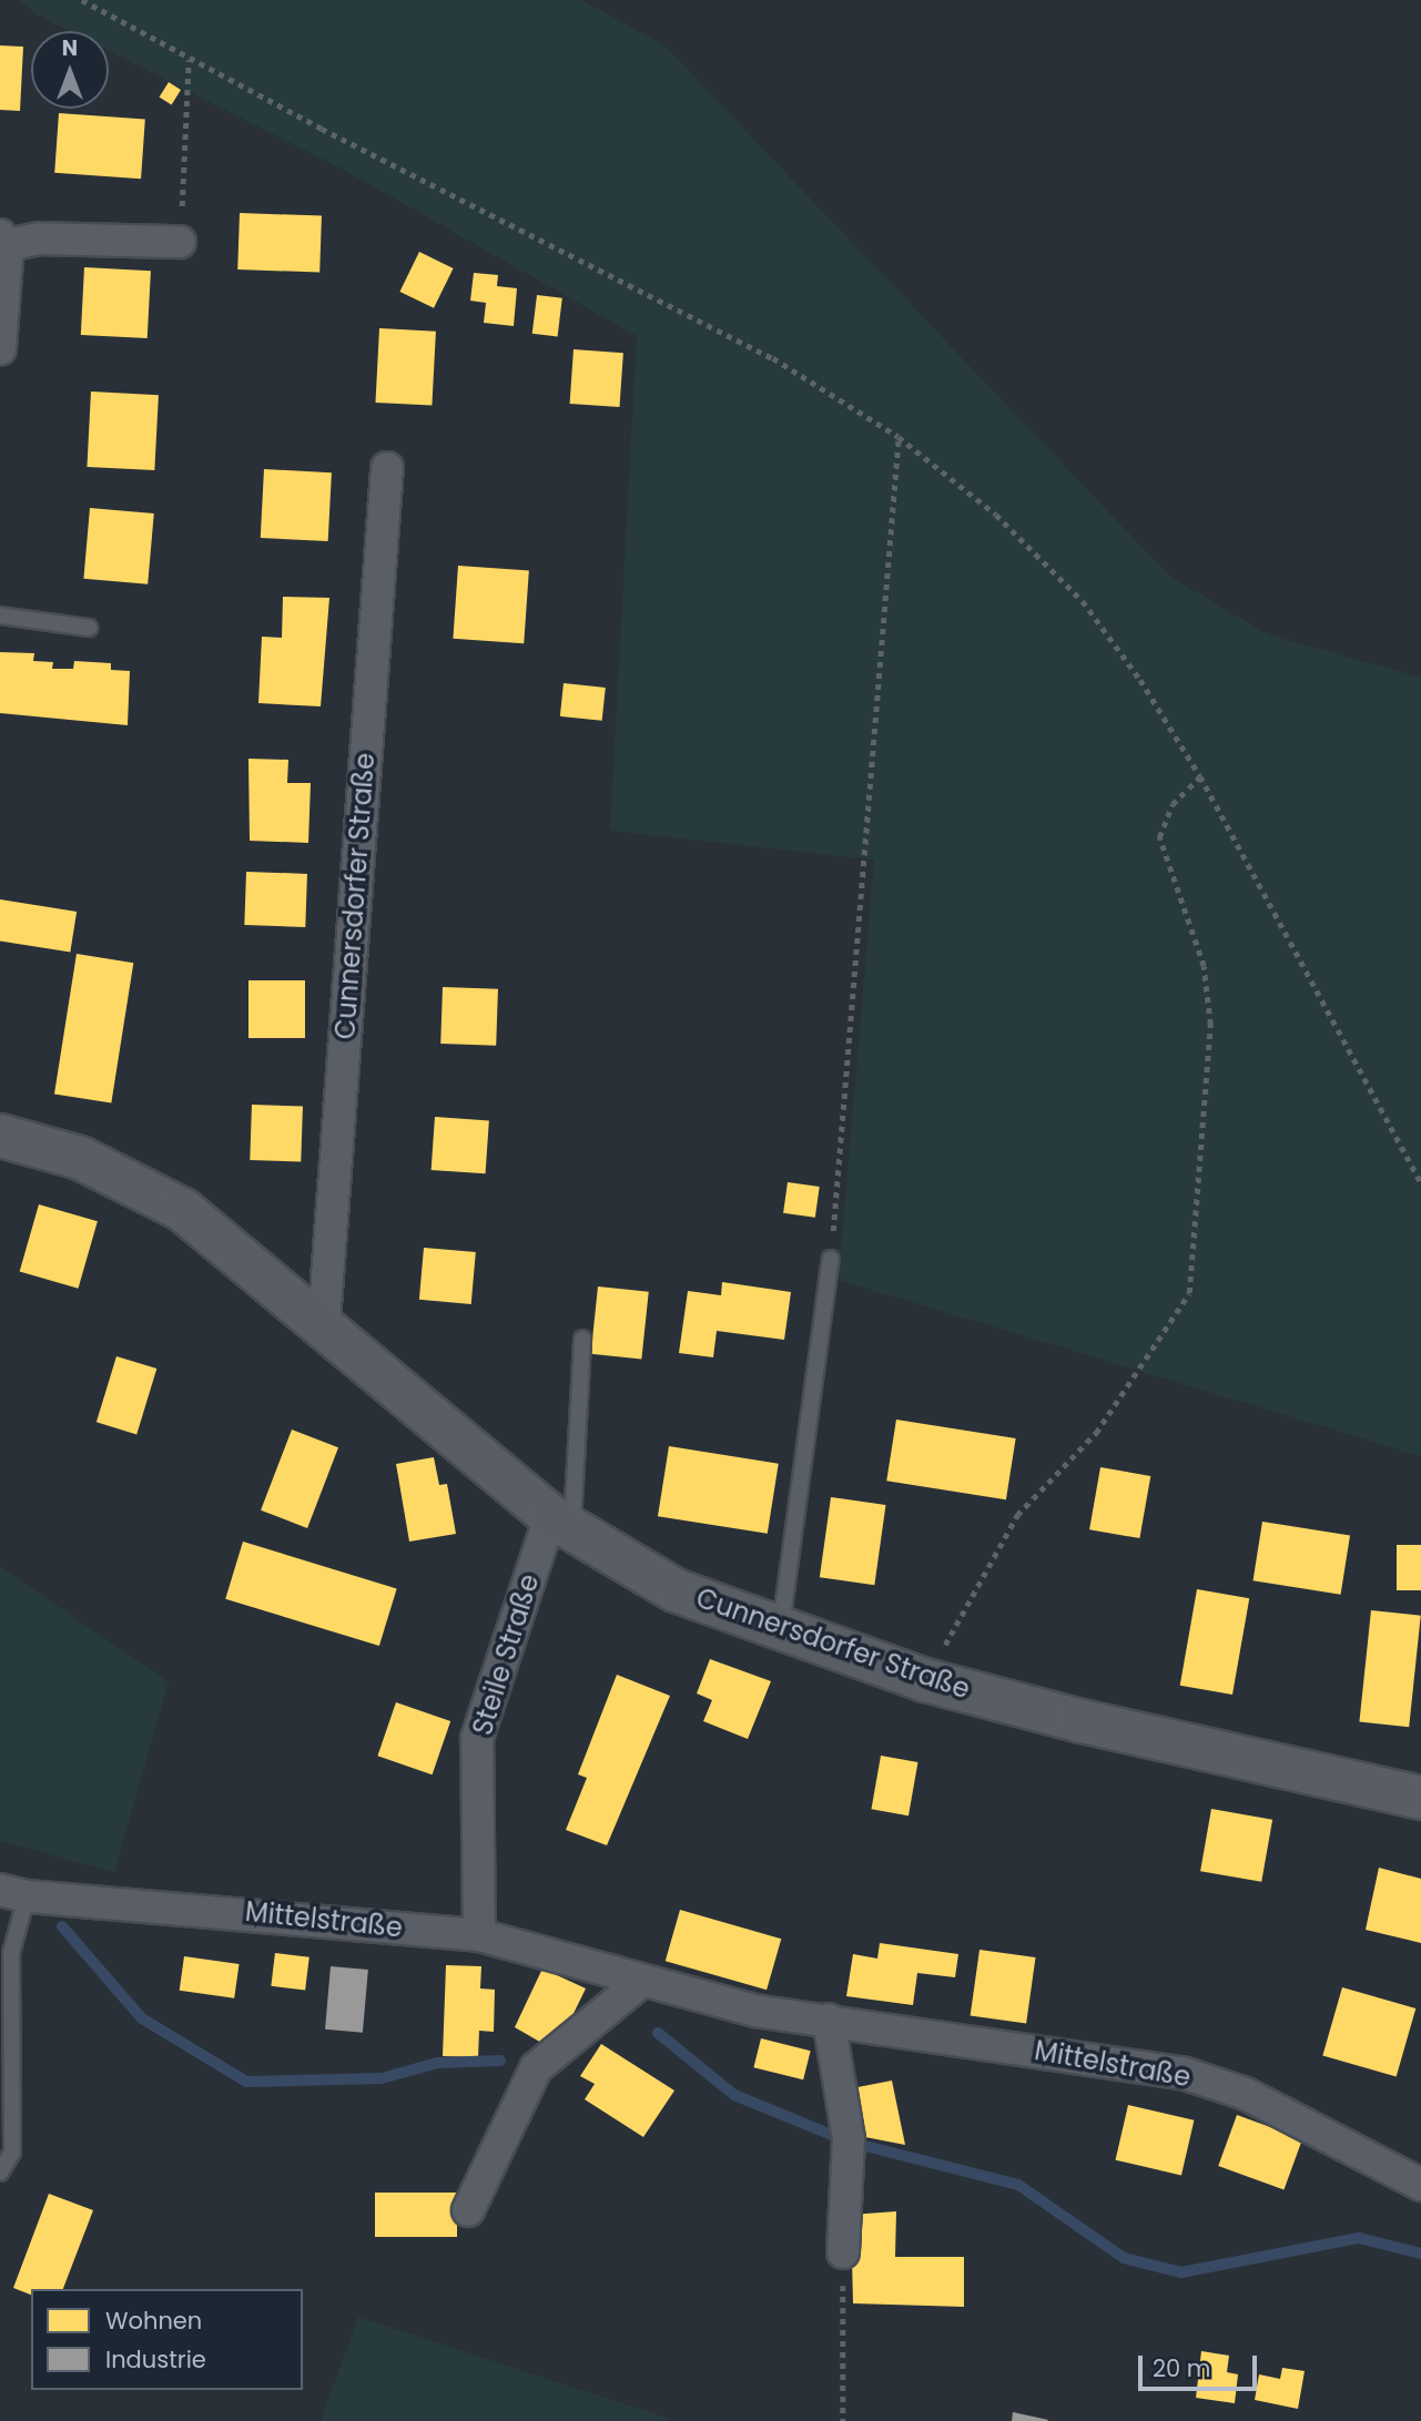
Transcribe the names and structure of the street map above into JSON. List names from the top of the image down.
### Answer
{
  "streets": {
    "street": ["Cunnersdorfer Straße", "Steile Straße", "Mittelstraße"]
  },
  "crossings": [
    ["Cunnersdorfer Straße", "Steile Straße"],
    ["Steile Straße", "Mittelstraße"]
  ],
  "legend": ["Wohnen", "Industrie"],
  "scale_bar": "20 m",
  "north": "top"
}
